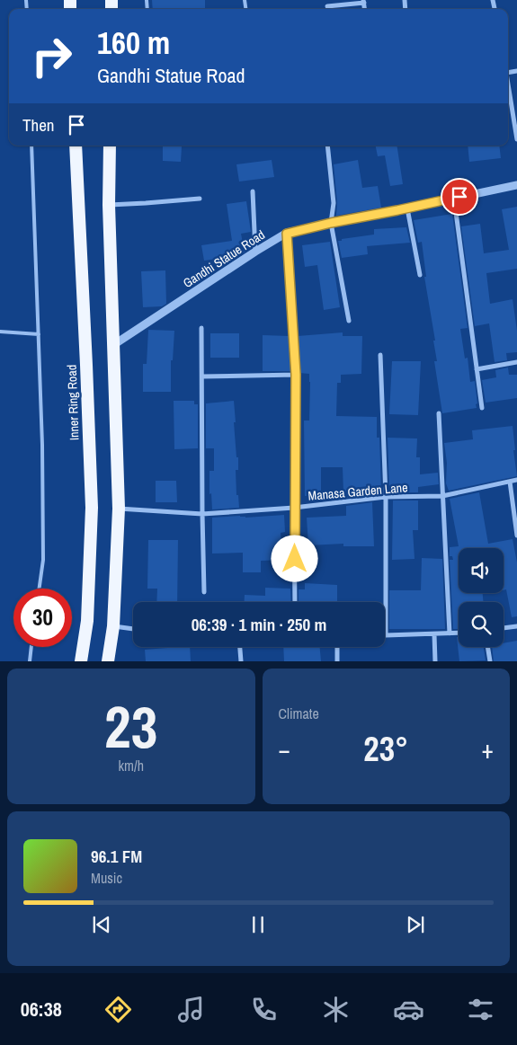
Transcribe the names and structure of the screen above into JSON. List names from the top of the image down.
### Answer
{
  "streets": {
    "highway": ["Inner Ring Road"],
    "street": ["Gandhi Statue Road", "Manasa Garden Lane"]
  },
  "page": {
    "turn": ["160 m", "Gandhi Statue Road"],
    "then": "Then",
    "limit": "30",
    "trip": "06:39 · 1 min · 250 m",
    "tile": [
      ["23", "km/h"],
      "Climate"
    ],
    "heat": ["−", "23°", "+"],
    "song": ["96.1 FM", "Music"],
    "tabs": "06:38"
  }
}
